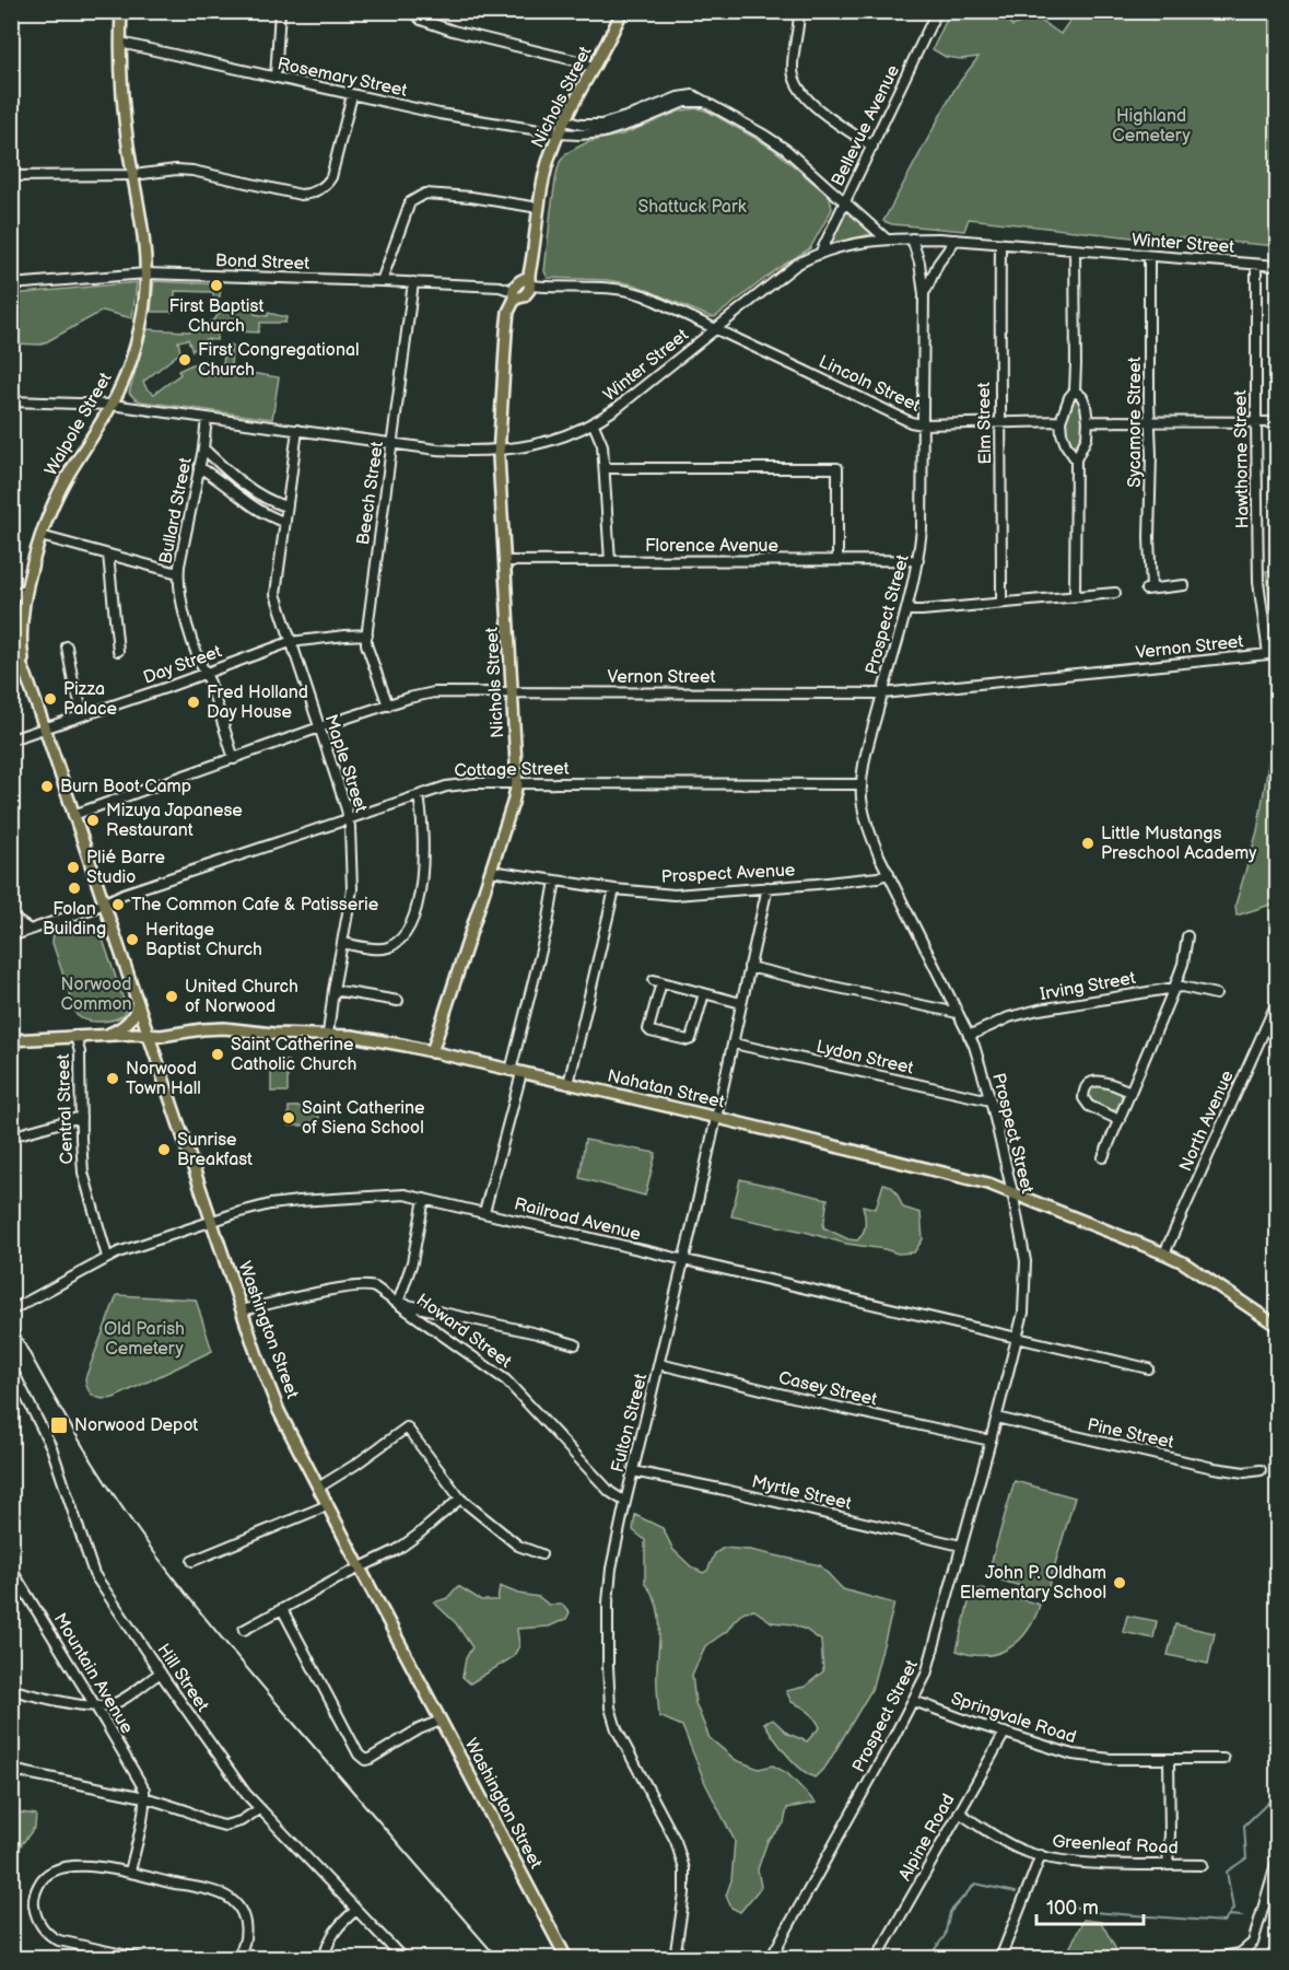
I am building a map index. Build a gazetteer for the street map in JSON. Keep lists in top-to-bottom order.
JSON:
{
  "streets": {
    "main road": [
      "Nichols Street",
      "Walpole Street",
      "Nahatan Street",
      "Washington Street"
    ],
    "street": [
      "Rosemary Street",
      "Bellevue Avenue",
      "Winter Street",
      "Bond Street",
      "Lincoln Street",
      "Sycamore Street",
      "Elm Street",
      "Hawthorne Street",
      "Beech Street",
      "Bullard Street",
      "Florence Avenue",
      "Prospect Street",
      "Vernon Street",
      "Day Street",
      "Maple Street",
      "Cottage Street",
      "Prospect Avenue",
      "Irving Street",
      "Lydon Street",
      "Central Street",
      "North Avenue",
      "Railroad Avenue",
      "Howard Street",
      "Casey Street",
      "Fulton Street",
      "Pine Street",
      "Myrtle Street",
      "Mountain Avenue",
      "Hill Street",
      "Springvale Road",
      "Alpine Road",
      "Greenleaf Road"
    ]
  },
  "crossings": [
    ["Rosemary Street", "Nichols Street"],
    ["Rosemary Street", "Walpole Street"],
    ["Nichols Street", "Winter Street"],
    ["Nichols Street", "Bond Street"],
    ["Nichols Street", "Florence Avenue"],
    ["Nichols Street", "Vernon Street"],
    ["Nichols Street", "Cottage Street"],
    ["Nichols Street", "Prospect Avenue"],
    ["Nichols Street", "Nahatan Street"],
    ["Bellevue Avenue", "Winter Street"],
    ["Winter Street", "Lincoln Street"],
    ["Winter Street", "Sycamore Street"],
    ["Winter Street", "Elm Street"],
    ["Winter Street", "Walpole Street"],
    ["Winter Street", "Hawthorne Street"],
    ["Winter Street", "Beech Street"],
    ["Winter Street", "Bullard Street"],
    ["Winter Street", "Prospect Street"],
    ["Winter Street", "Maple Street"],
    ["Bond Street", "Walpole Street"],
    ["Bond Street", "Beech Street"],
    ["Lincoln Street", "Elm Street"],
    ["Lincoln Street", "Prospect Street"],
    ["Walpole Street", "Washington Street"],
    ["Hawthorne Street", "Vernon Street"],
    ["Beech Street", "Vernon Street"],
    ["Beech Street", "Day Street"],
    ["Bullard Street", "Vernon Street"],
    ["Bullard Street", "Day Street"],
    ["Florence Avenue", "Prospect Street"],
    ["Prospect Street", "Vernon Street"],
    ["Prospect Street", "Cottage Street"],
    ["Prospect Street", "Prospect Avenue"],
    ["Prospect Street", "Irving Street"],
    ["Prospect Street", "Lydon Street"],
    ["Prospect Street", "Nahatan Street"],
    ["Prospect Street", "Railroad Avenue"],
    ["Prospect Street", "Casey Street"],
    ["Prospect Street", "Pine Street"],
    ["Prospect Street", "Myrtle Street"],
    ["Prospect Street", "Springvale Road"],
    ["Vernon Street", "Maple Street"],
    ["Vernon Street", "Washington Street"],
    ["Day Street", "Maple Street"],
    ["Day Street", "Washington Street"],
    ["Maple Street", "Cottage Street"],
    ["Maple Street", "Nahatan Street"],
    ["Cottage Street", "Washington Street"],
    ["Prospect Avenue", "Fulton Street"],
    ["Lydon Street", "Fulton Street"],
    ["Nahatan Street", "Central Street"],
    ["Nahatan Street", "North Avenue"],
    ["Nahatan Street", "Washington Street"],
    ["Nahatan Street", "Fulton Street"],
    ["Central Street", "Railroad Avenue"],
    ["Railroad Avenue", "Washington Street"],
    ["Railroad Avenue", "Fulton Street"],
    ["Washington Street", "Howard Street"],
    ["Howard Street", "Fulton Street"],
    ["Casey Street", "Fulton Street"],
    ["Fulton Street", "Myrtle Street"],
    ["Springvale Road", "Alpine Road"],
    ["Alpine Road", "Greenleaf Road"]
  ],
  "parks": [
    "Highland Cemetery",
    "Shattuck Park",
    "Norwood Common",
    "Old Parish Cemetery"
  ],
  "places": {
    "other": [
      "First Baptist Church",
      "First Congregational Church",
      "Pizza Palace",
      "Fred Holland Day House",
      "Burn Boot Camp",
      "Mizuya Japanese Restaurant",
      "Little Mustangs Preschool Academy",
      "Plié Barre Studio",
      "Folan Building",
      "The Common Cafe & Patisserie",
      "Heritage Baptist Church",
      "United Church of Norwood",
      "Saint Catherine Catholic Church",
      "Norwood Town Hall",
      "Saint Catherine of Siena School",
      "Sunrise Breakfast",
      "John P. Oldham Elementary School"
    ],
    "transit": ["Norwood Depot"]
  },
  "scale_bar": "100 m"
}
